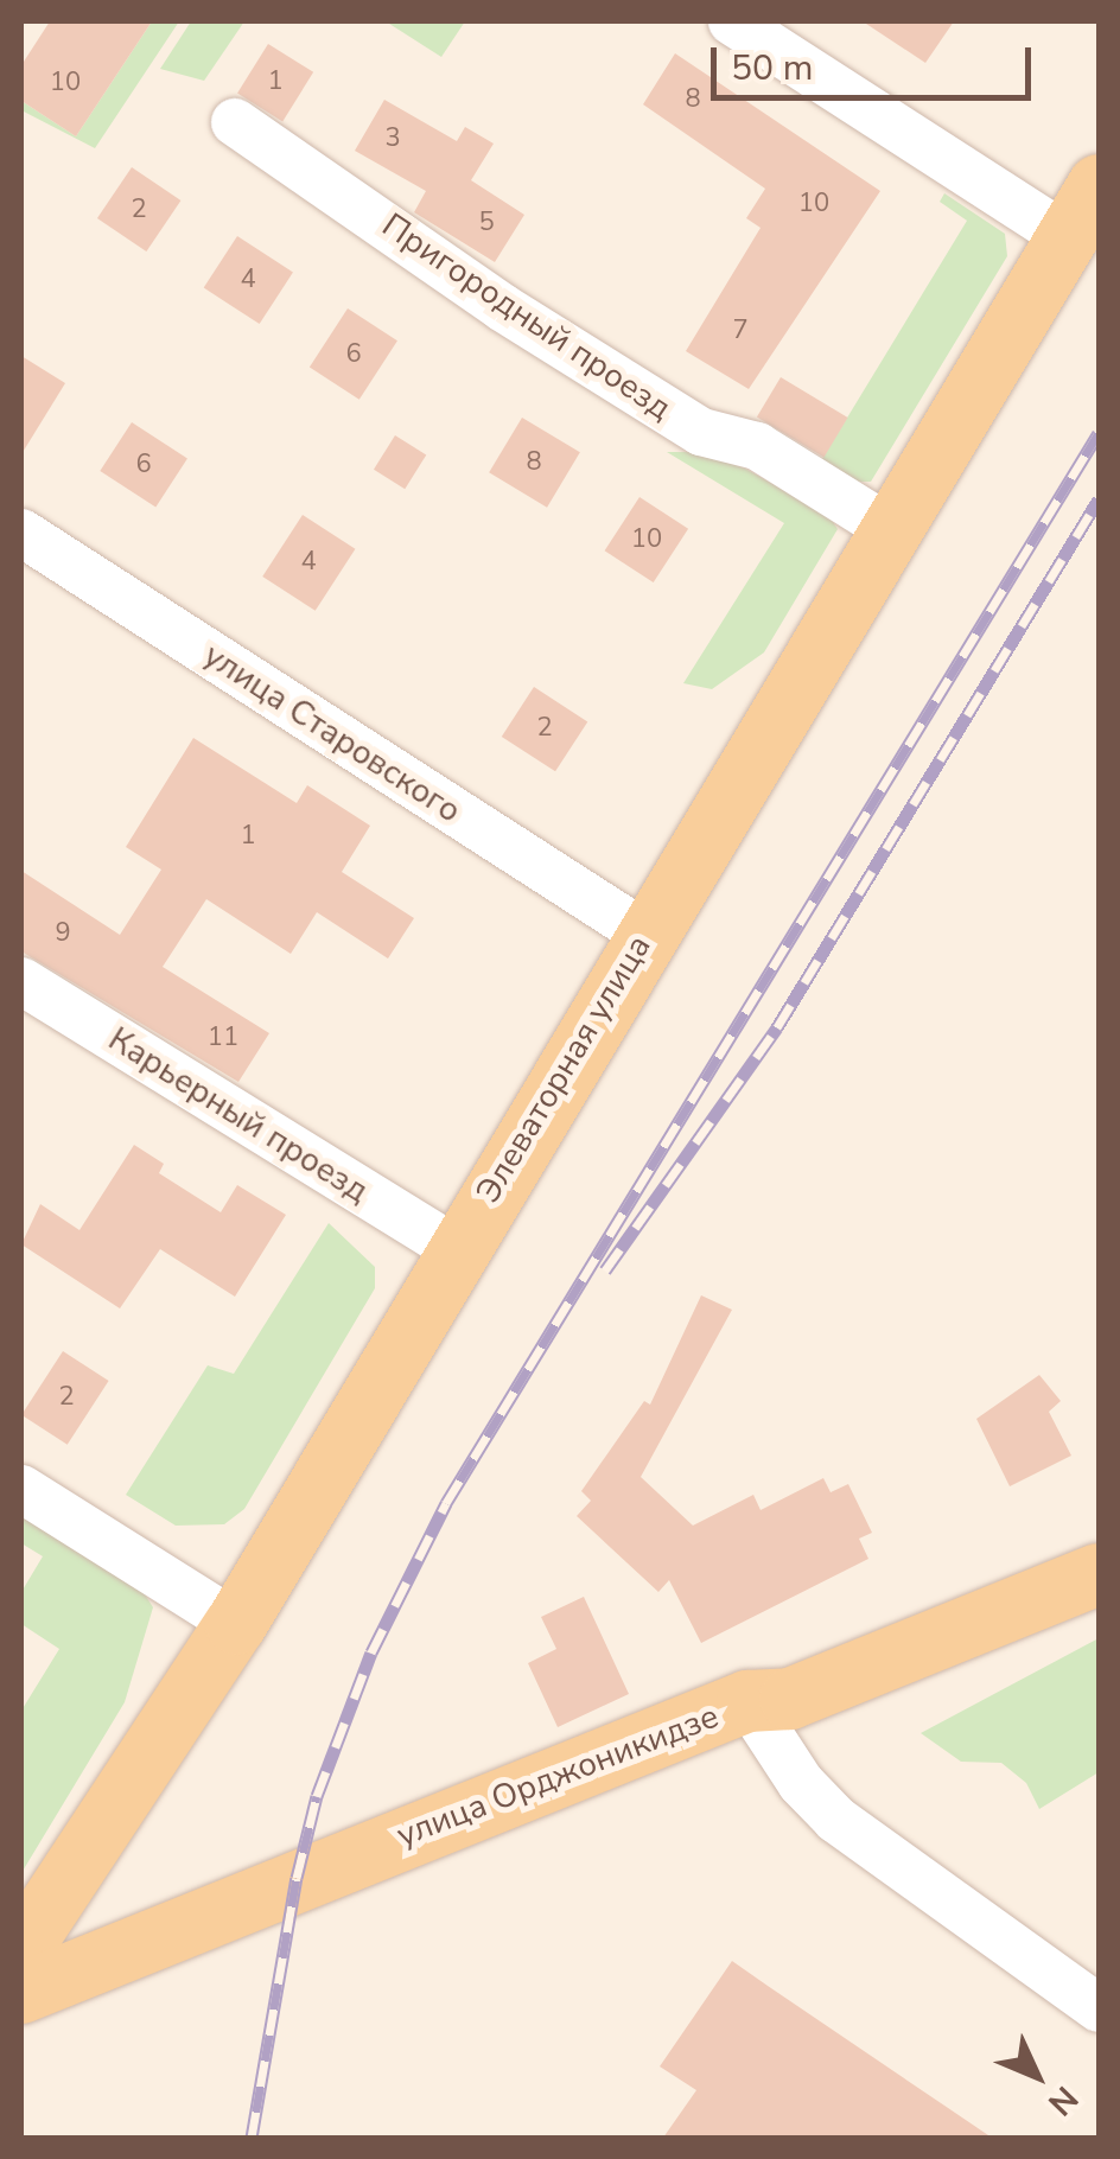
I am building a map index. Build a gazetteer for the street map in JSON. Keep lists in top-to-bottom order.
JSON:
{
  "streets": {
    "main road": ["Элеваторная улица", "улица Орджоникидзе"],
    "street": ["Пригородный проезд", "улица Старовского", "Карьерный проезд"]
  },
  "crossings": [
    ["Пригородный проезд", "Элеваторная улица"],
    ["улица Старовского", "Элеваторная улица"],
    ["Элеваторная улица", "Карьерный проезд"]
  ],
  "house_numbers": [
    "1",
    "10",
    "8",
    "3",
    "10",
    "2",
    "5",
    "4",
    "7",
    "6",
    "8",
    "6",
    "10",
    "4",
    "2",
    "1",
    "9",
    "11",
    "2"
  ],
  "scale_bar": "50 m",
  "north": "bottom right"
}
